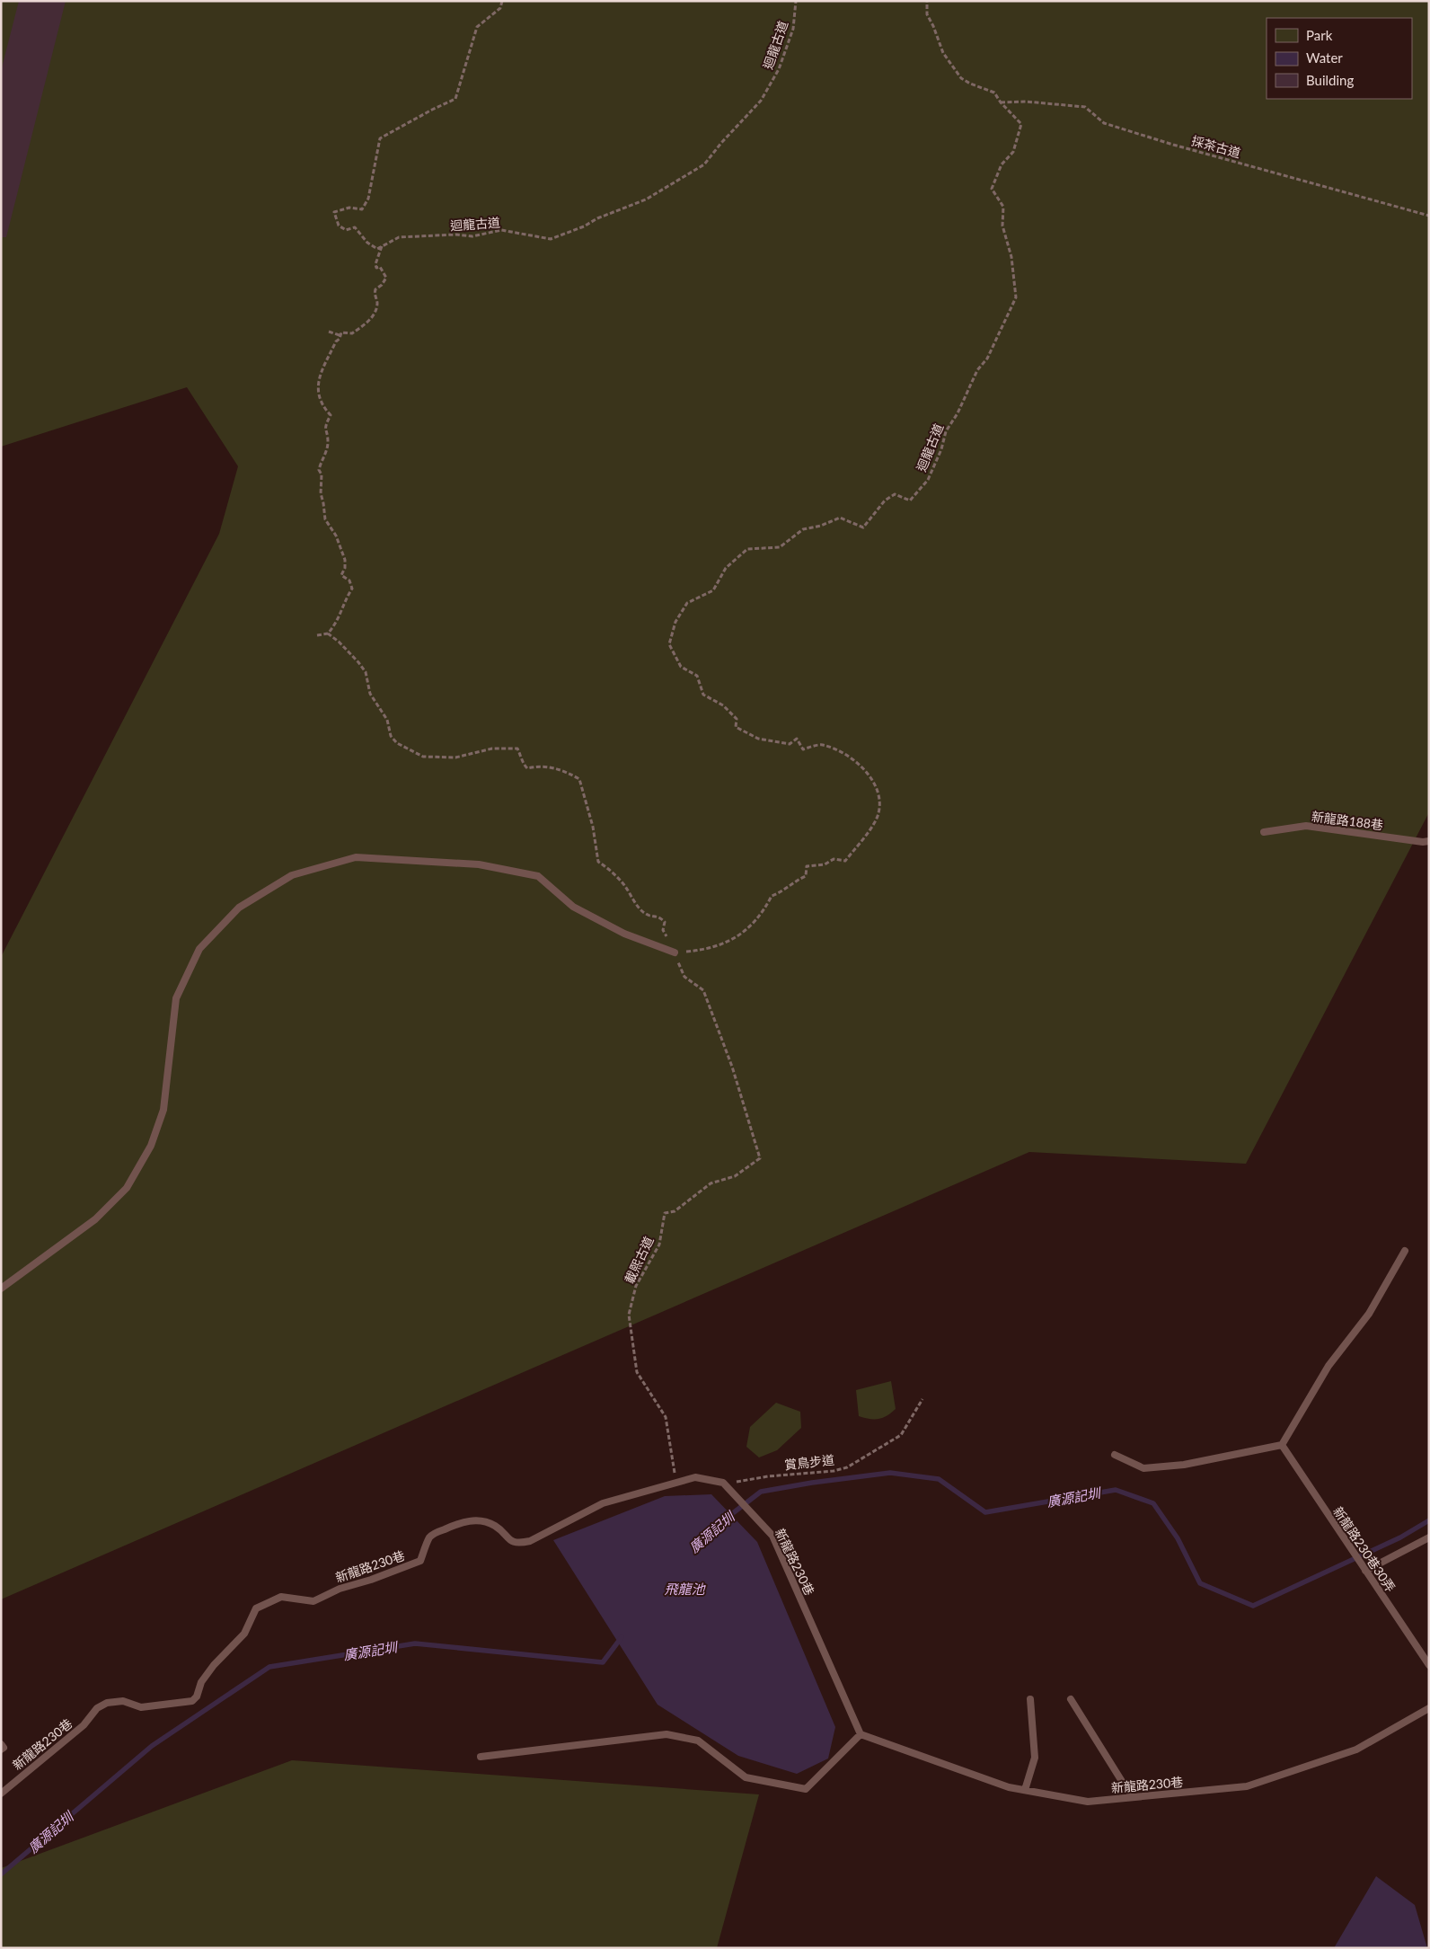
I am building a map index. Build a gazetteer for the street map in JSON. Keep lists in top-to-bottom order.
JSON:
{
  "streets": {
    "lane": ["新龍路188巷", "新龍路230巷30弄", "新龍路230巷"],
    "path": [
      "迴龍古道",
      "採茶古道",
      "載熙古道",
      "賞鳥步道"
    ]
  },
  "crossings": [
    ["迴龍古道", "採茶古道"],
    ["迴龍古道", "載熙古道"],
    ["載熙古道", "新龍路230巷"],
    ["賞鳥步道", "新龍路230巷"]
  ],
  "water": ["廣源記圳", "飛龍池"],
  "legend": ["Park", "Water", "Building"]
}
